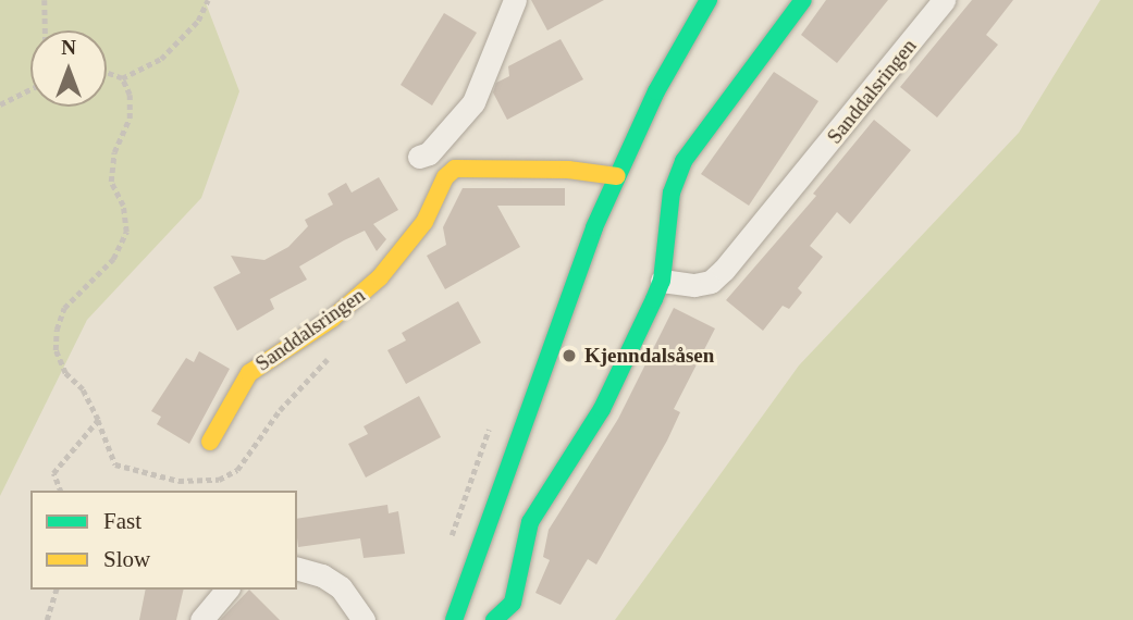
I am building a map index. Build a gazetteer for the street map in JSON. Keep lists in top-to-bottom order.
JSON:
{
  "streets": {
    "street": ["Sanddalsringen"]
  },
  "places": ["Kjenndalsåsen"],
  "legend": ["Fast", "Slow"],
  "north": "top"
}
